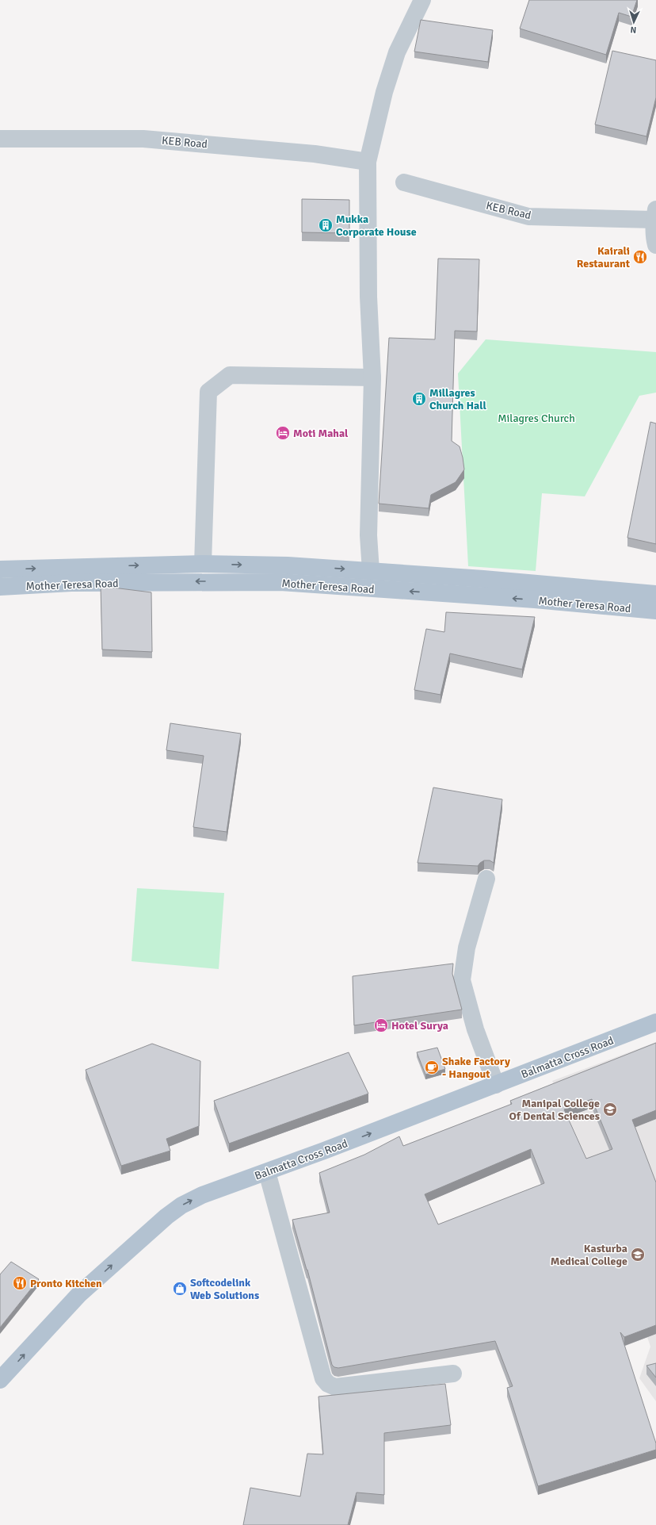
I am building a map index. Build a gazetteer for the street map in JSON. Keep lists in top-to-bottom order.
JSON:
{
  "streets": {
    "main road": ["Mother Teresa Road", "Balmatta Cross Road"],
    "street": ["KEB Road"]
  },
  "one_way": ["Balmatta Cross Road"],
  "parks": ["Milagres Church"],
  "places": {
    "building": ["Mukka Corporate House", "Millagres Church Hall"],
    "restaurant": ["Kairali Restaurant", "Pronto Kitchen"],
    "hotel": ["Moti Mahal", "Hotel Surya"],
    "cafe": ["Shake Factory - Hangout"],
    "school or university": ["Manipal College Of Dental Sciences", "Kasturba Medical College"],
    "shop": ["Softcodelink Web Solutions"]
  },
  "north": "bottom"
}
